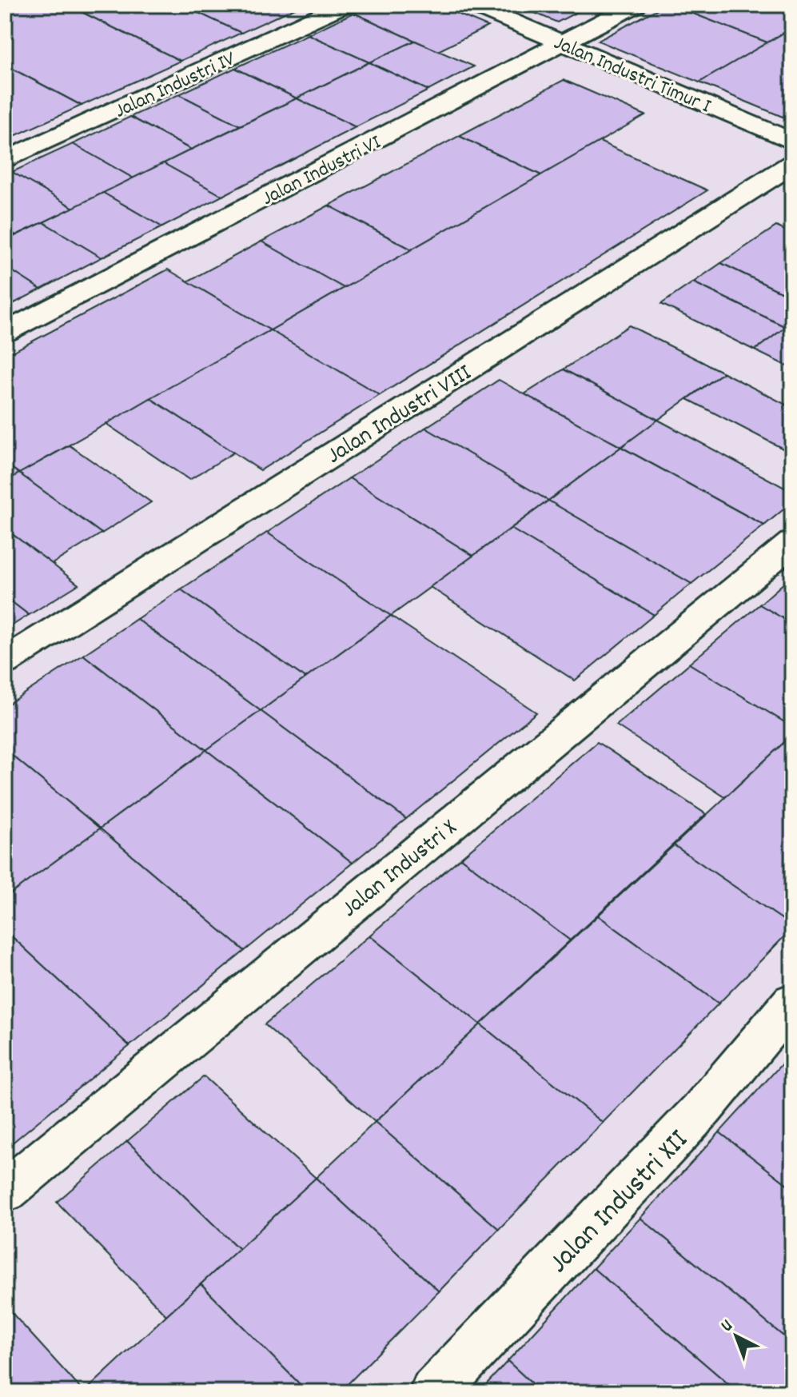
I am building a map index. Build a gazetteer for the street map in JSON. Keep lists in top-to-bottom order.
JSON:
{
  "streets": {
    "lane": [
      "Jalan Industri Timur I",
      "Jalan Industri IV",
      "Jalan Industri VI",
      "Jalan Industri VIII",
      "Jalan Industri X",
      "Jalan Industri XII"
    ]
  },
  "crossings": [
    ["Jalan Industri Timur I", "Jalan Industri VI"]
  ],
  "north": "top left"
}
